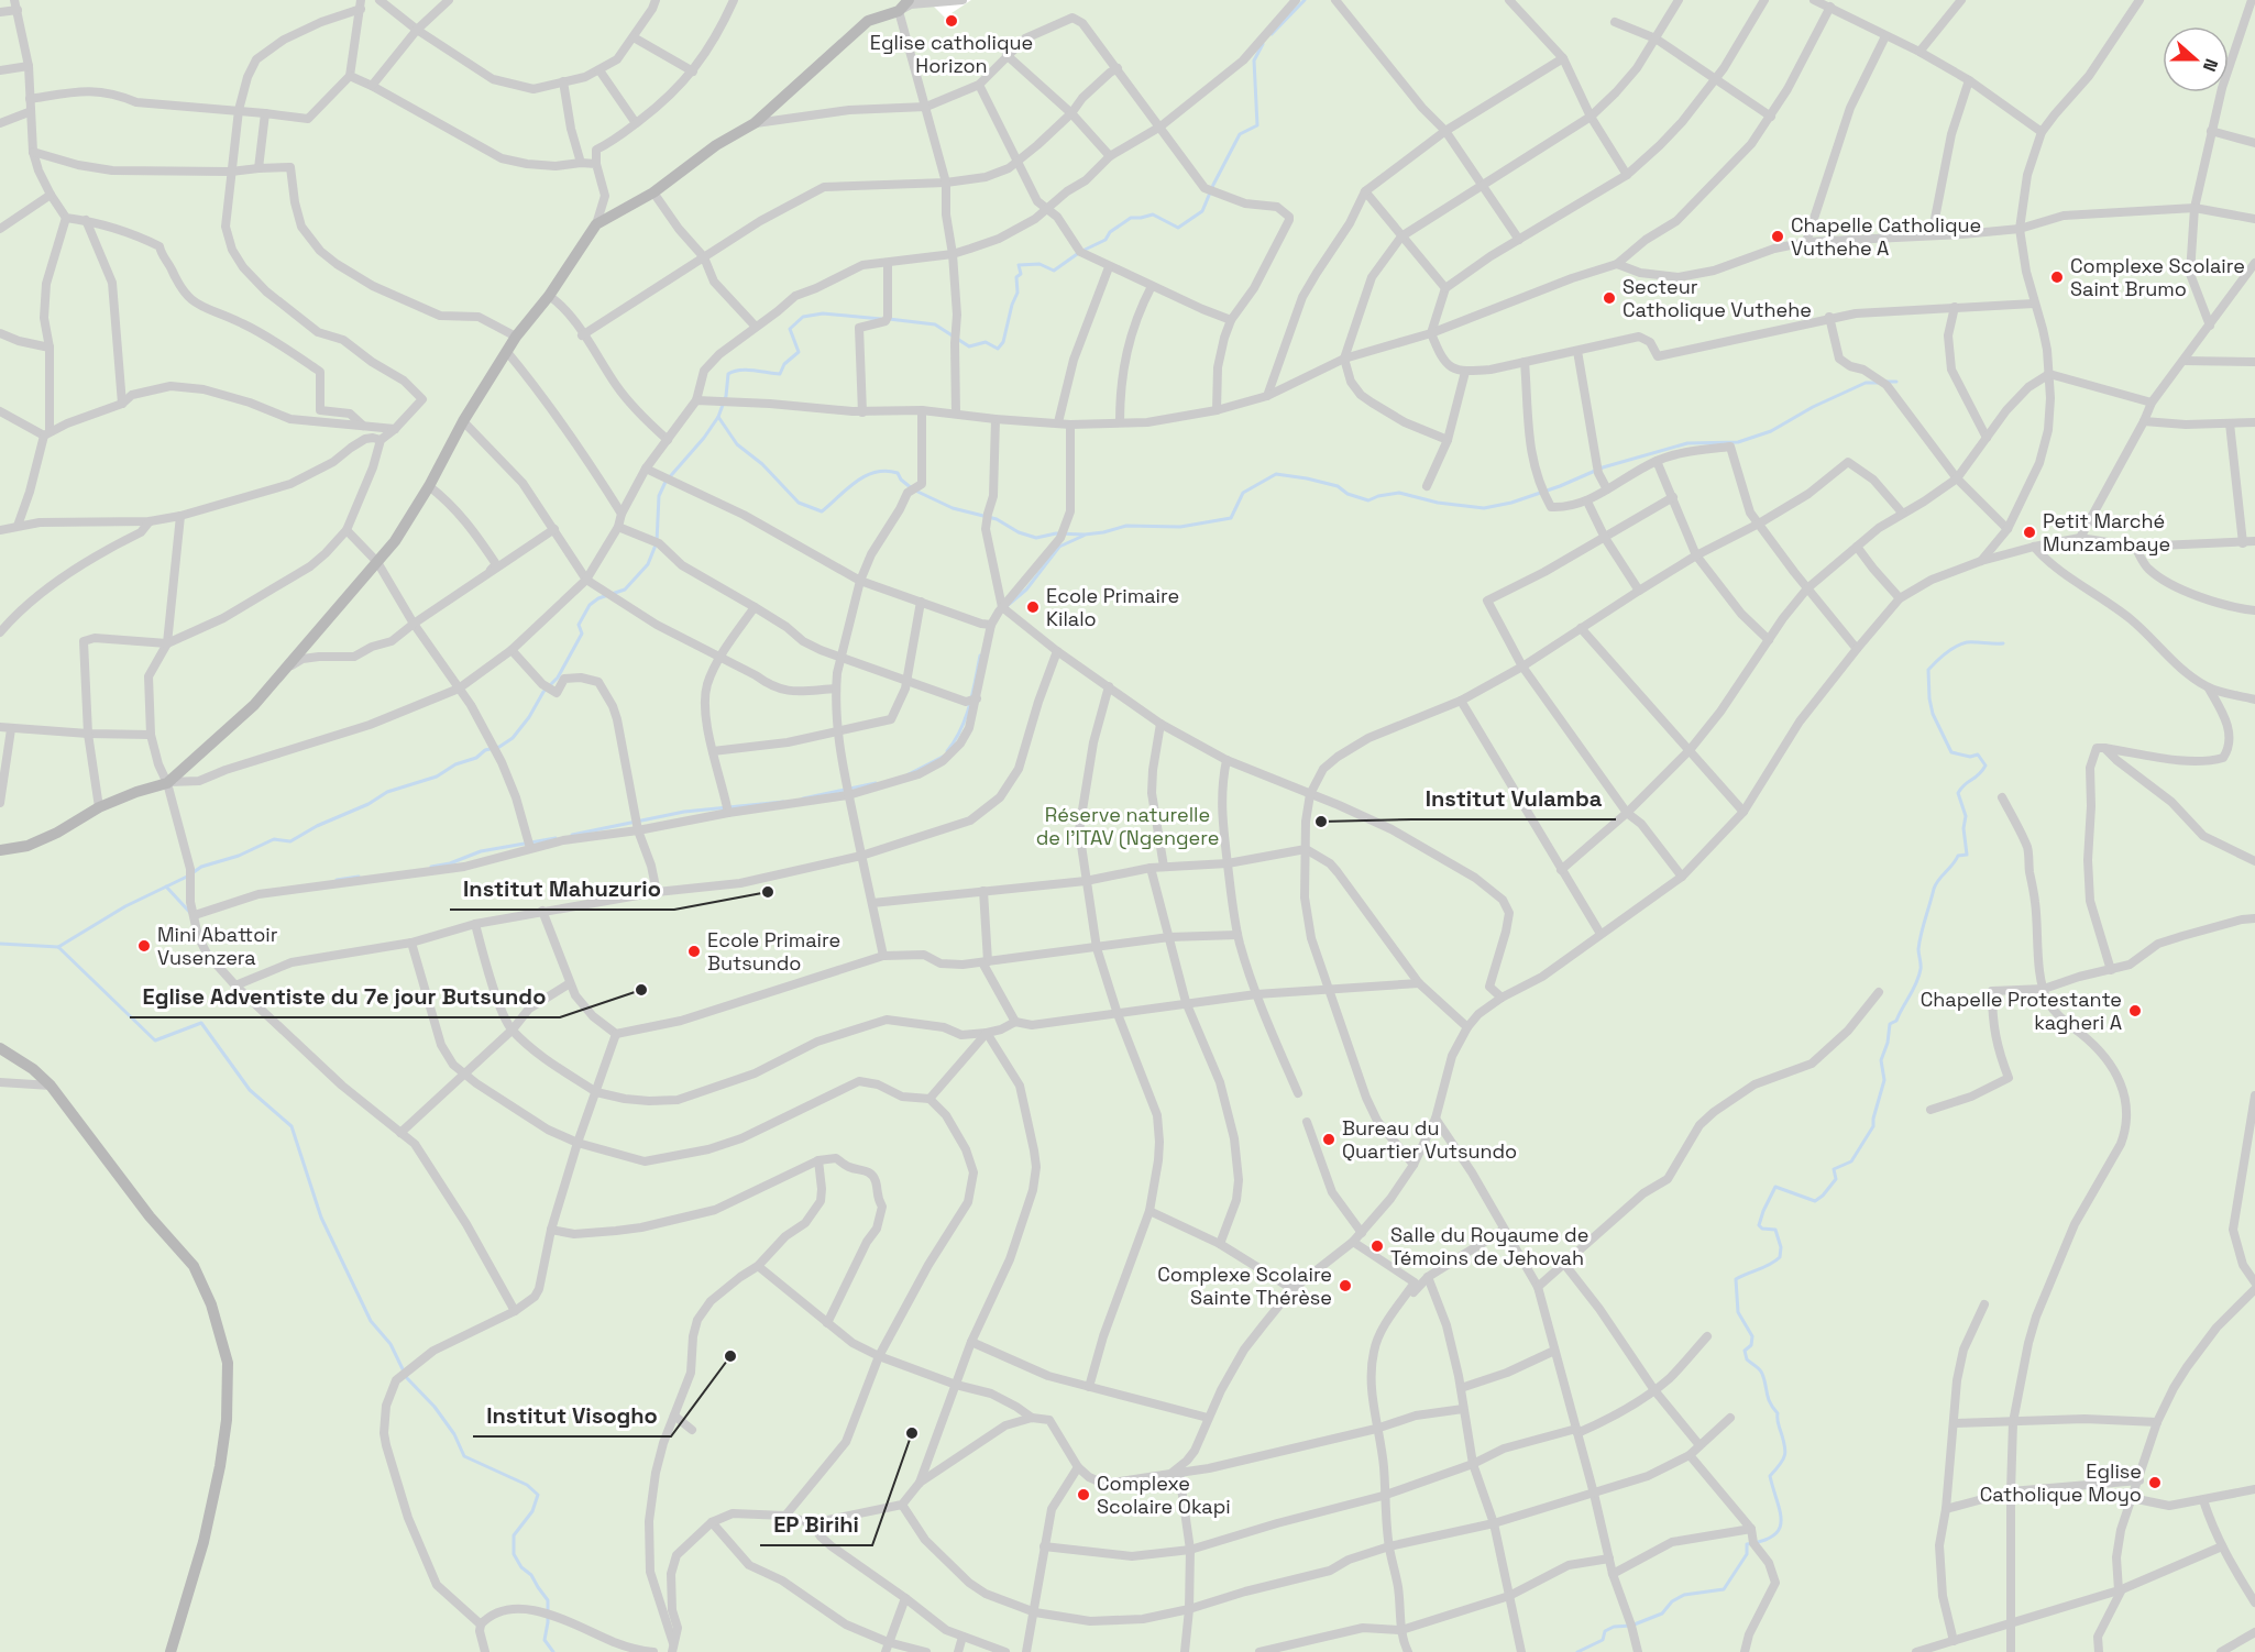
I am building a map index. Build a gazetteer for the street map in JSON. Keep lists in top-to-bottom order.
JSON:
{
  "parks": ["Réserve naturelle de l'ITAV (Ngengere"],
  "places": [
    "Eglise catholique Horizon",
    "Chapelle Catholique Vuthehe A",
    "Complexe Scolaire Saint Brumo",
    "Secteur Catholique Vuthehe",
    "Petit Marché Munzambaye",
    "Ecole Primaire Kilalo",
    "Institut Vulamba",
    "Institut Mahuzurio",
    "Mini Abattoir Vusenzera",
    "Ecole Primaire Butsundo",
    "Eglise Adventiste du 7e jour Butsundo",
    "Chapelle Protestante kagheri A",
    "Bureau du Quartier Vutsundo",
    "Salle du Royaume de Témoins de Jehovah",
    "Complexe Scolaire Sainte Thérèse",
    "Institut Visogho",
    "EP Birihi",
    "Eglise Catholique Moyo",
    "Complexe Scolaire Okapi"
  ],
  "north": "right"
}
